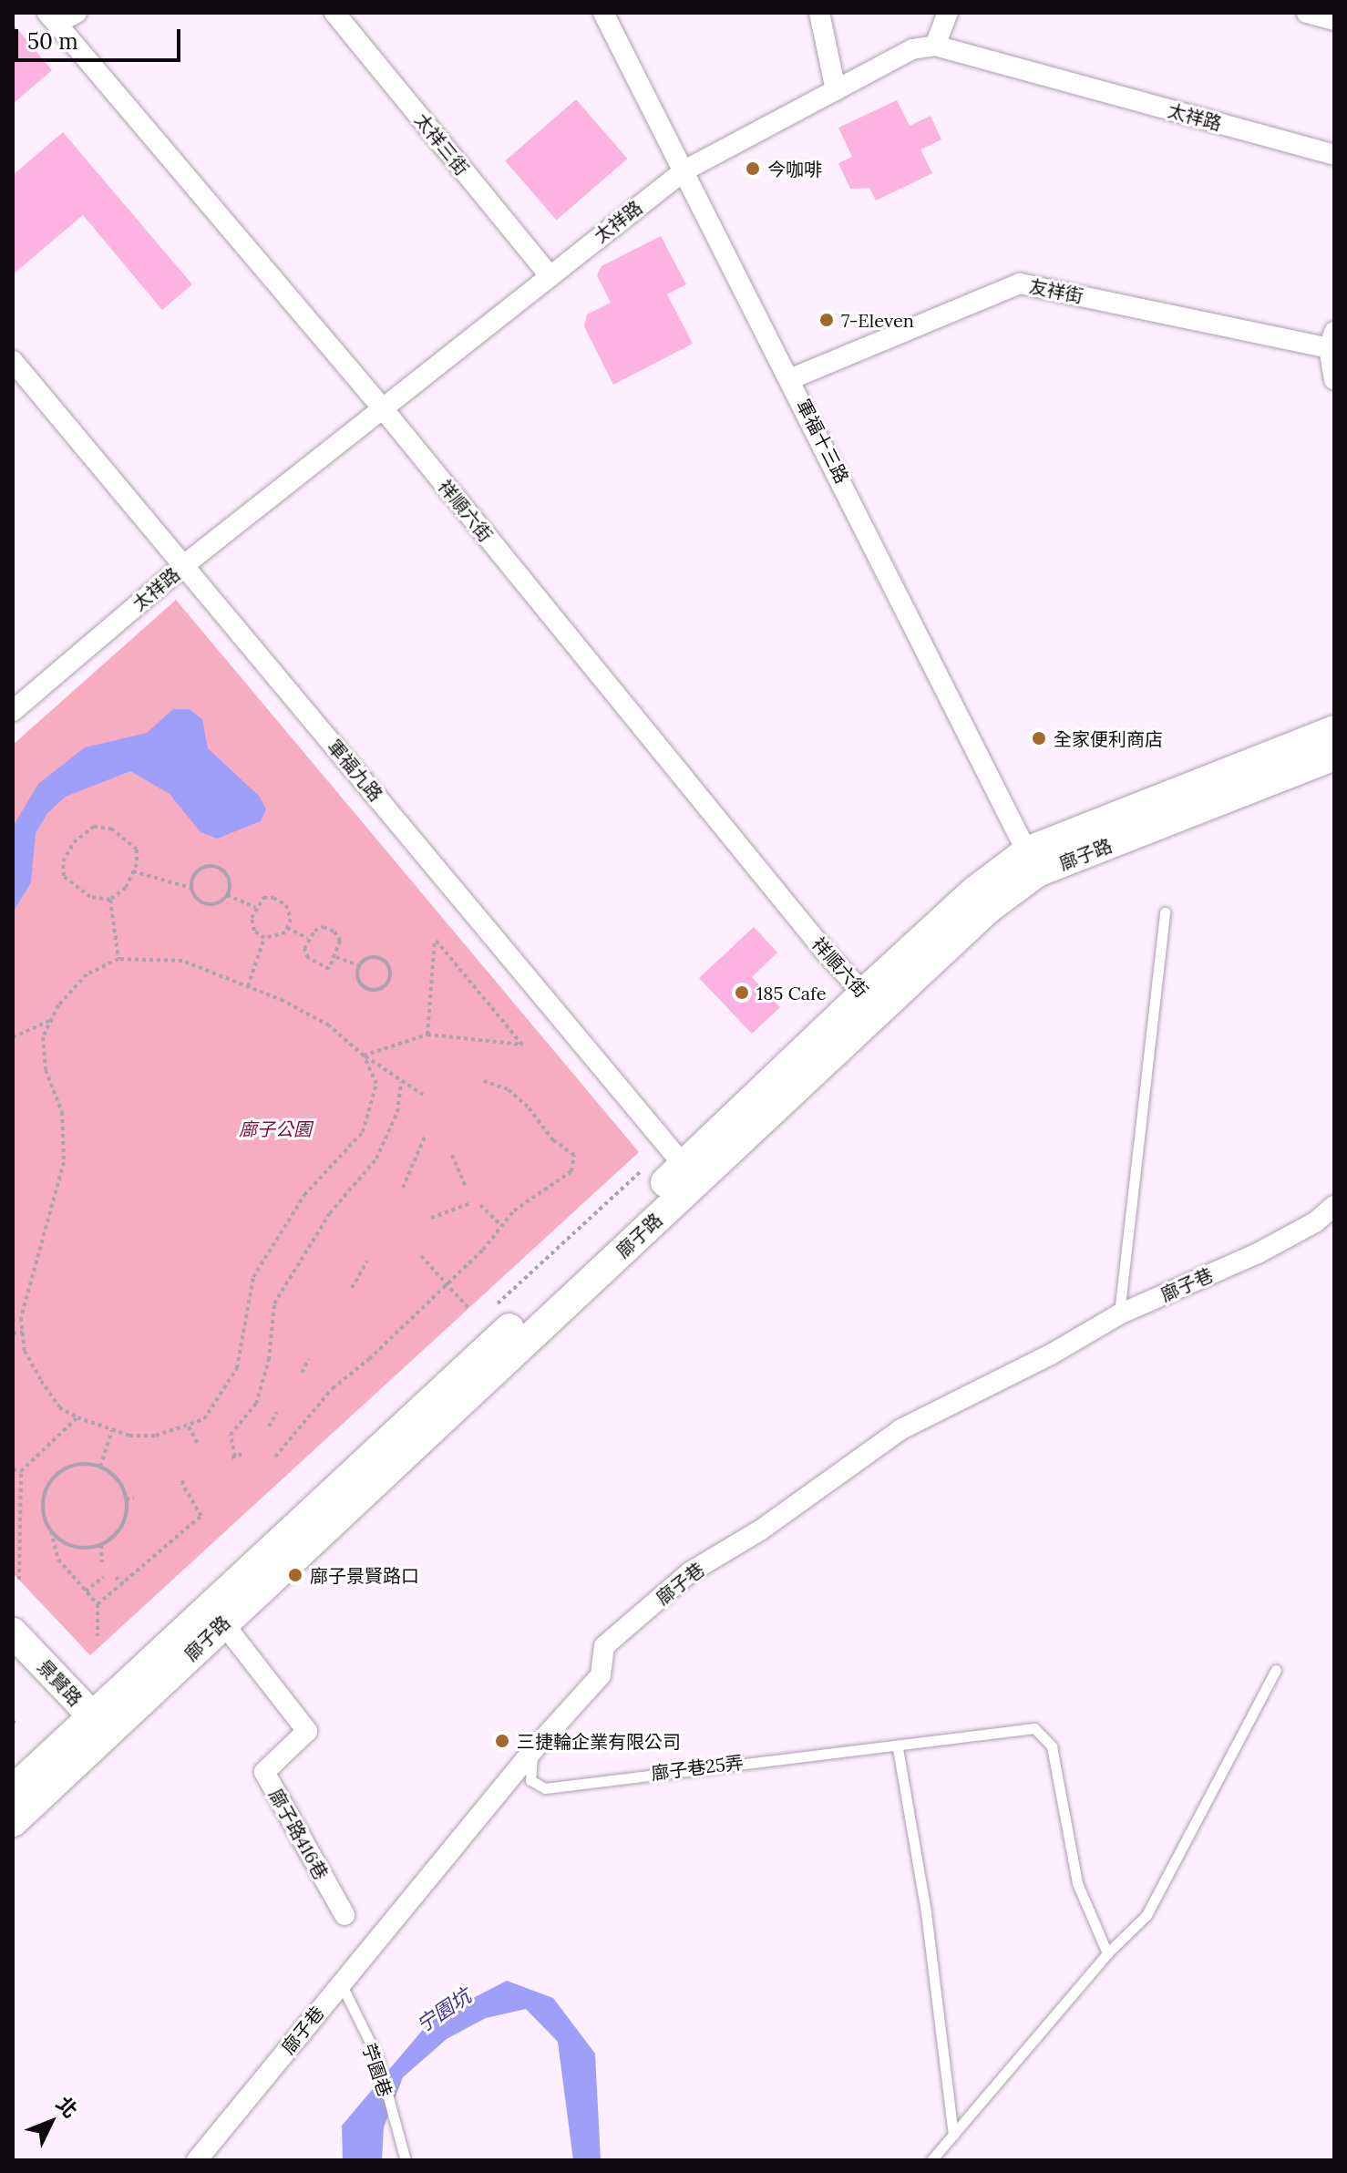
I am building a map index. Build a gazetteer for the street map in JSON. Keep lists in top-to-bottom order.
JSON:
{
  "streets": {
    "main road": ["廍子路", "景賢路"],
    "street": [
      "太祥路",
      "太祥三街",
      "友祥街",
      "軍福十三路",
      "祥順六街",
      "軍福九路",
      "廍子巷",
      "廍子路416巷"
    ],
    "lane": ["廍子巷25弄", "苧園巷"]
  },
  "crossings": [
    ["太祥路", "太祥三街"],
    ["太祥路", "軍福十三路"],
    ["太祥路", "祥順六街"],
    ["太祥路", "軍福九路"],
    ["友祥街", "軍福十三路"],
    ["軍福十三路", "廍子路"],
    ["祥順六街", "廍子路"],
    ["軍福九路", "廍子路"],
    ["廍子路", "景賢路"],
    ["廍子路", "廍子路416巷"],
    ["廍子巷", "廍子巷25弄"],
    ["廍子巷", "苧園巷"]
  ],
  "water": ["宁園坑"],
  "parks": ["廍子公園"],
  "places": [
    "今咖啡",
    "7-Eleven",
    "全家便利商店",
    "185 Cafe",
    "廍子景賢路口",
    "三捷輪企業有限公司"
  ],
  "scale_bar": "50 m",
  "north": "top right"
}
